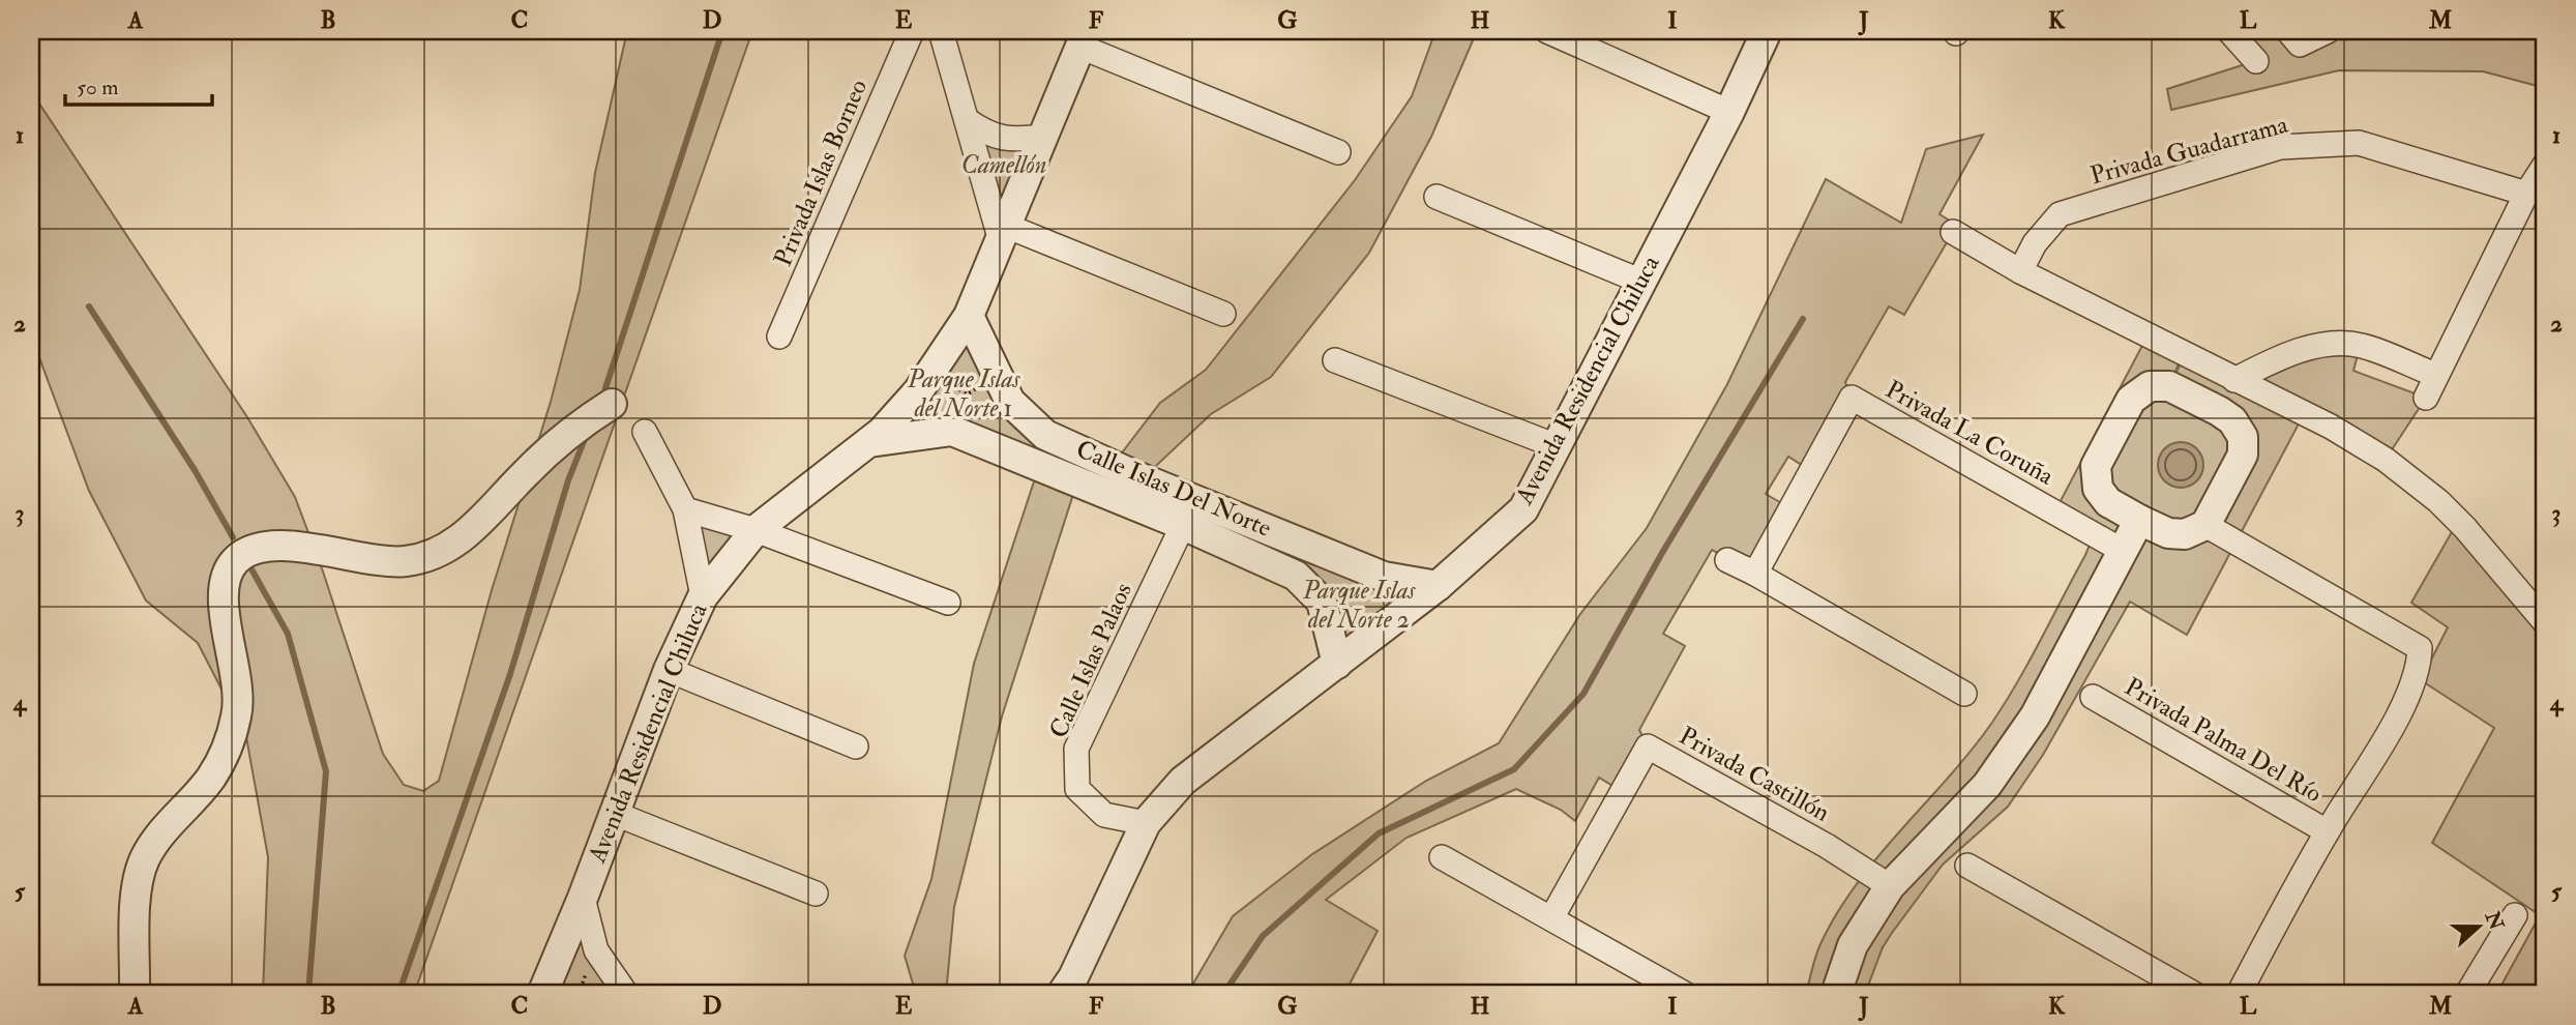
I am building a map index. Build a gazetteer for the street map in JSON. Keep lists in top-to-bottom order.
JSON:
{
  "streets": {
    "street": [
      "Privada Guadarrama",
      "Privada Islas Borneo",
      "Avenida Residencial Chiluca",
      "Privada La Coruña",
      "Calle Islas Del Norte",
      "Calle Islas Palaos",
      "Privada Palma Del Río",
      "Privada Castillón"
    ]
  },
  "crossings": [
    ["Avenida Residencial Chiluca", "Calle Islas Del Norte"],
    ["Avenida Residencial Chiluca", "Calle Islas Palaos"],
    ["Calle Islas Del Norte", "Calle Islas Palaos"]
  ],
  "parks": ["Camellón", "Parque Islas del Norte 1", "Parque Islas del Norte 2"],
  "scale_bar": "50 m",
  "north": "right",
  "grid": {
    "columns": [
      "A",
      "B",
      "C",
      "D",
      "E",
      "F",
      "G",
      "H",
      "I",
      "J",
      "K",
      "L",
      "M"
    ],
    "rows": [
      "1",
      "2",
      "3",
      "4",
      "5"
    ]
  }
}
